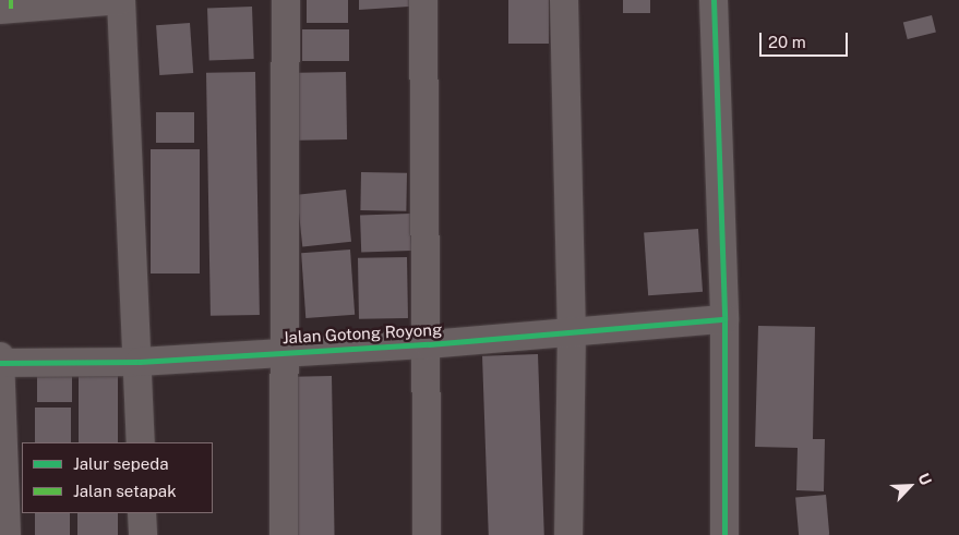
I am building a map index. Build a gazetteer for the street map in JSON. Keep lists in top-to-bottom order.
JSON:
{
  "streets": {
    "street": ["Jalan Gotong Royong"]
  },
  "legend": ["Jalur sepeda", "Jalan setapak"],
  "scale_bar": "20 m",
  "north": "top right"
}
